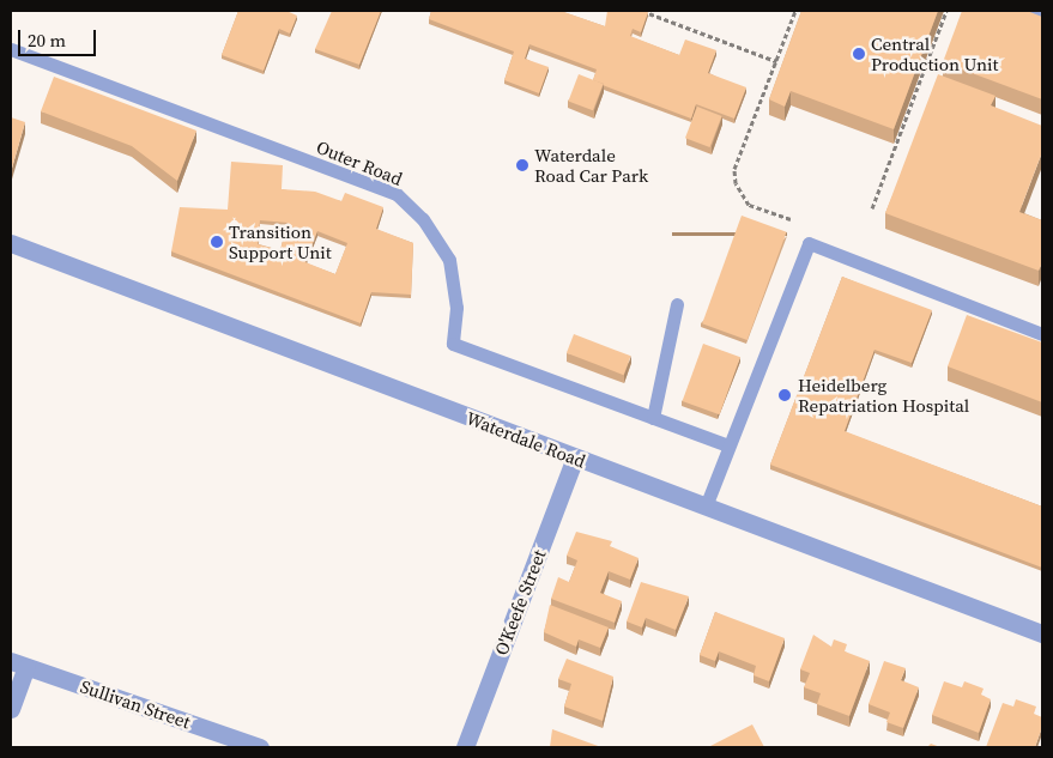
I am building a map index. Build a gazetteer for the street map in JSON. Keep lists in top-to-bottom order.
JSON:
{
  "streets": {
    "street": ["Waterdale Road", "O'Keefe Street", "Sullivan Street"],
    "lane": ["Outer Road"]
  },
  "crossings": [
    ["Waterdale Road", "O'Keefe Street"]
  ],
  "places": [
    "Central Production Unit",
    "Waterdale Road Car Park",
    "Transition Support Unit",
    "Heidelberg Repatriation Hospital"
  ],
  "scale_bar": "20 m"
}
